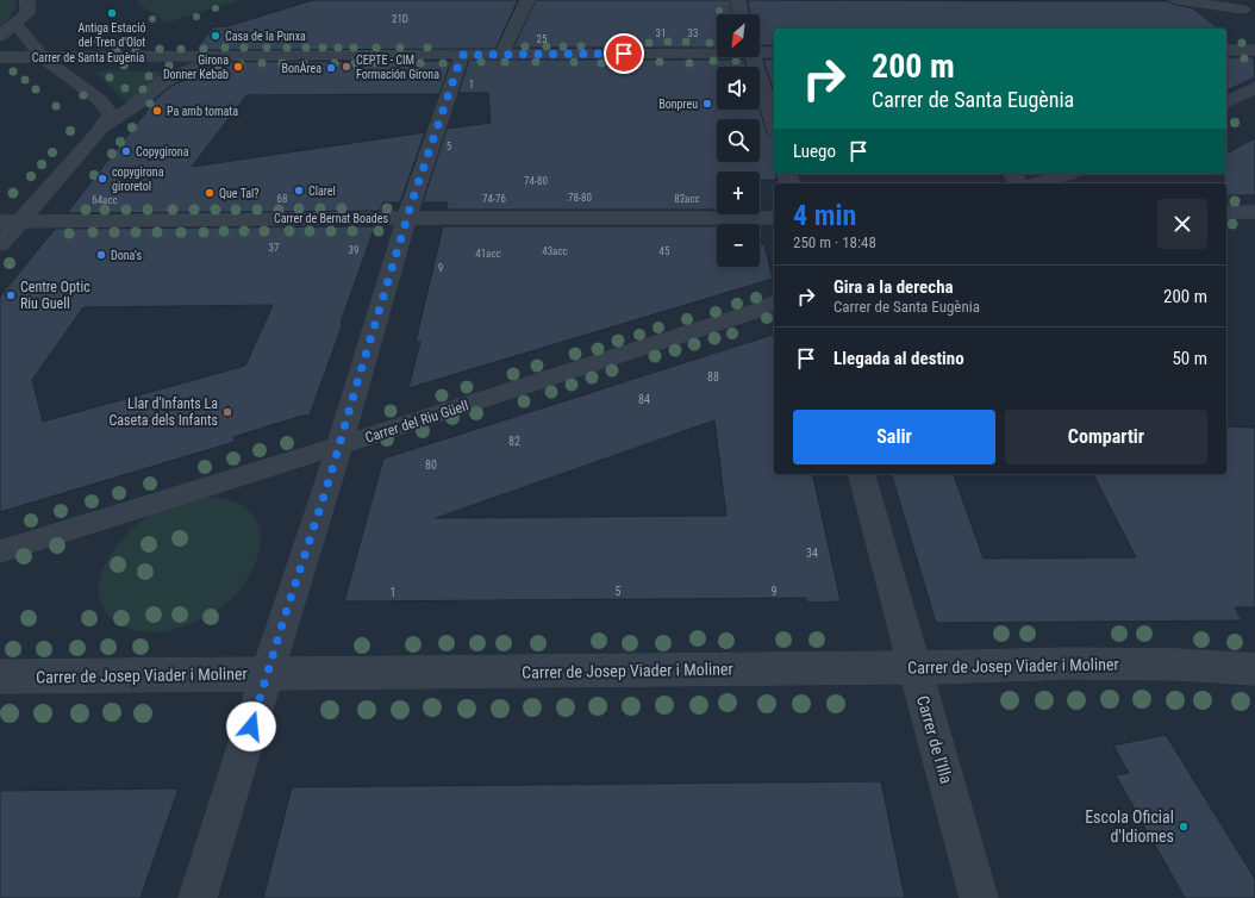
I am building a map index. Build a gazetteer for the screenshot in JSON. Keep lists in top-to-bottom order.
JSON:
{
  "streets": {
    "street": [
      "Carrer de Santa Eugènia",
      "Carrer de Bernat Boades",
      "Carrer del Riu Güell",
      "Carrer de Josep Viader i Moliner",
      "Carrer de l'Illa"
    ]
  },
  "crossings": [
    ["Carrer de Josep Viader i Moliner", "Carrer de l'Illa"]
  ],
  "places": [
    "Antiga Estació del Tren d'Olot",
    "Casa de la Punxa",
    "Girona Donner Kebab",
    "CEPTE - CIM Formación Girona",
    "BonÀrea",
    "Bonpreu",
    "Pa amb tomata",
    "Copygirona",
    "copygirona giroretol",
    "Clarel",
    "Que Tal?",
    "Dona's",
    "Centre Optic Riu Guell",
    "Llar d'Infants La Caseta dels Infants",
    "Escola Oficial d'Idiomes"
  ],
  "house_numbers": [
    "21D",
    "31",
    "33",
    "25",
    "1",
    "5",
    "74-80",
    "78-80",
    "68",
    "74-76",
    "82acc",
    "64acc",
    "37",
    "39",
    "43acc",
    "45",
    "41acc",
    "9",
    "88",
    "84",
    "82",
    "80",
    "34",
    "5",
    "9",
    "1"
  ],
  "north": "bottom left",
  "page": {
    "map_buttons": ["+", "−"],
    "turn": ["200 m", "Carrer de Santa Eugènia"],
    "then": "Luego",
    "heading": ["4 min", "250 m · 18:48"],
    "list": [
      {
        "name": "Gira a la derecha",
        "note": "Carrer de Santa Eugènia",
        "value": "200 m"
      },
      {
        "name": "Llegada al destino",
        "value": "50 m"
      }
    ],
    "buttons": ["Salir", "Compartir"]
  }
}
